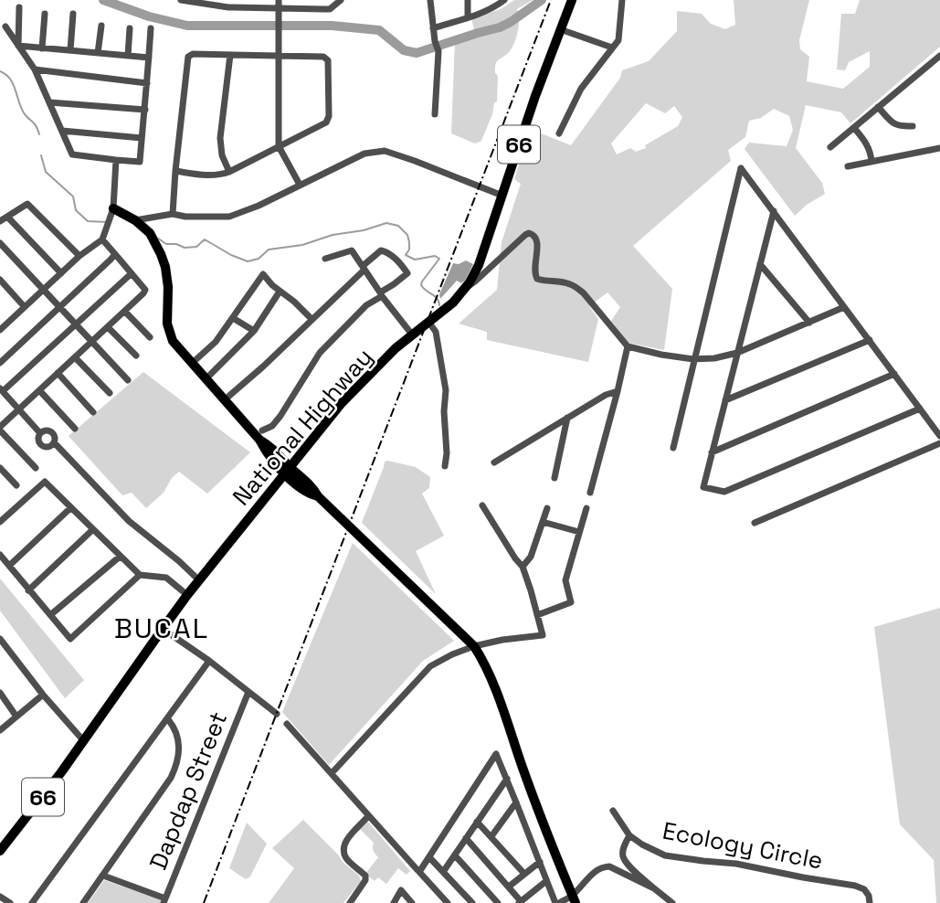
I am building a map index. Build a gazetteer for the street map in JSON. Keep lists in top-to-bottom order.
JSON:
{
  "streets": {
    "main road": ["66", "National Highway"],
    "street": ["Dapdap Street", "Ecology Circle"]
  },
  "districts": ["BUCAL"]
}
